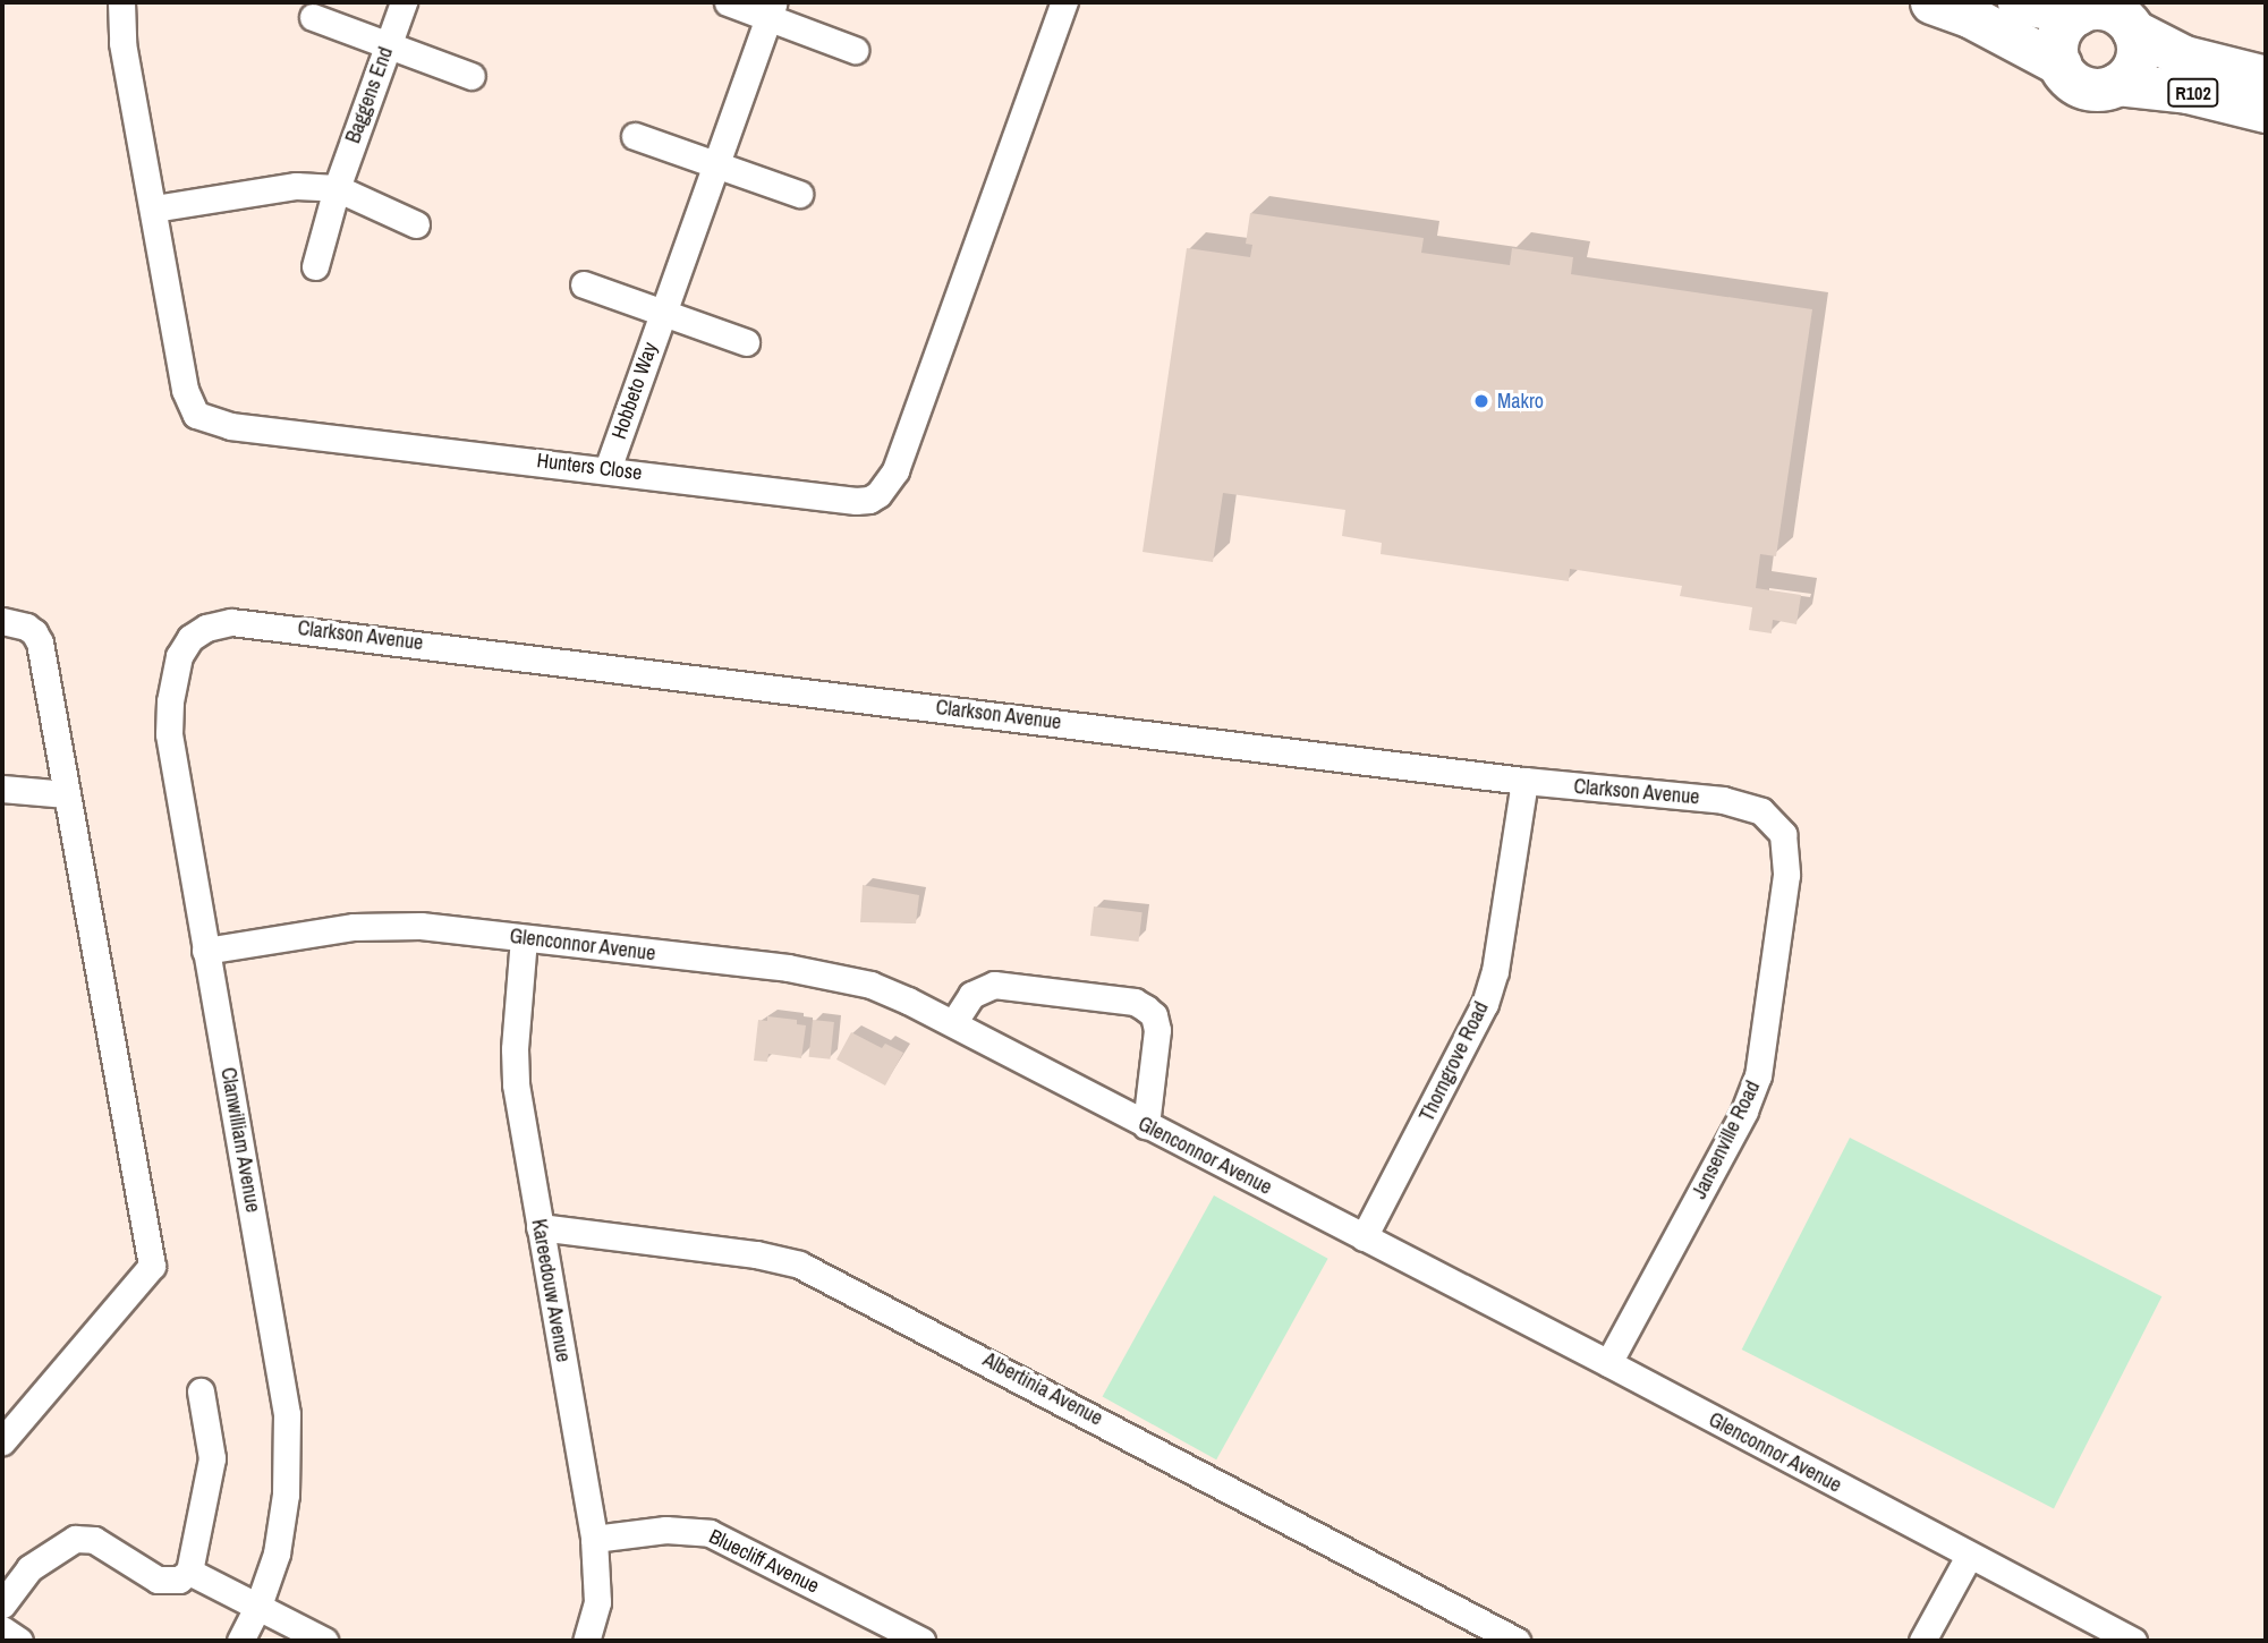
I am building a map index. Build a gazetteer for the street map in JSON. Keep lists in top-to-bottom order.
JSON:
{
  "streets": {
    "main road": ["R102"],
    "street": [
      "Baggens End",
      "Hobbeto Way",
      "Hunters Close",
      "Clarkson Avenue",
      "Glenconnor Avenue",
      "Thorngrove Road",
      "Clanwilliam Avenue",
      "Jansenville Road",
      "Kareedouw Avenue",
      "Albertinia Avenue",
      "Bluecliff Avenue"
    ]
  },
  "crossings": [
    ["Hobbeto Way", "Hunters Close"],
    ["Clarkson Avenue", "Thorngrove Road"],
    ["Clarkson Avenue", "Clanwilliam Avenue"],
    ["Clarkson Avenue", "Jansenville Road"],
    ["Glenconnor Avenue", "Thorngrove Road"],
    ["Glenconnor Avenue", "Clanwilliam Avenue"],
    ["Glenconnor Avenue", "Jansenville Road"],
    ["Glenconnor Avenue", "Kareedouw Avenue"],
    ["Kareedouw Avenue", "Albertinia Avenue"],
    ["Kareedouw Avenue", "Bluecliff Avenue"]
  ],
  "places": ["Makro"]
}
